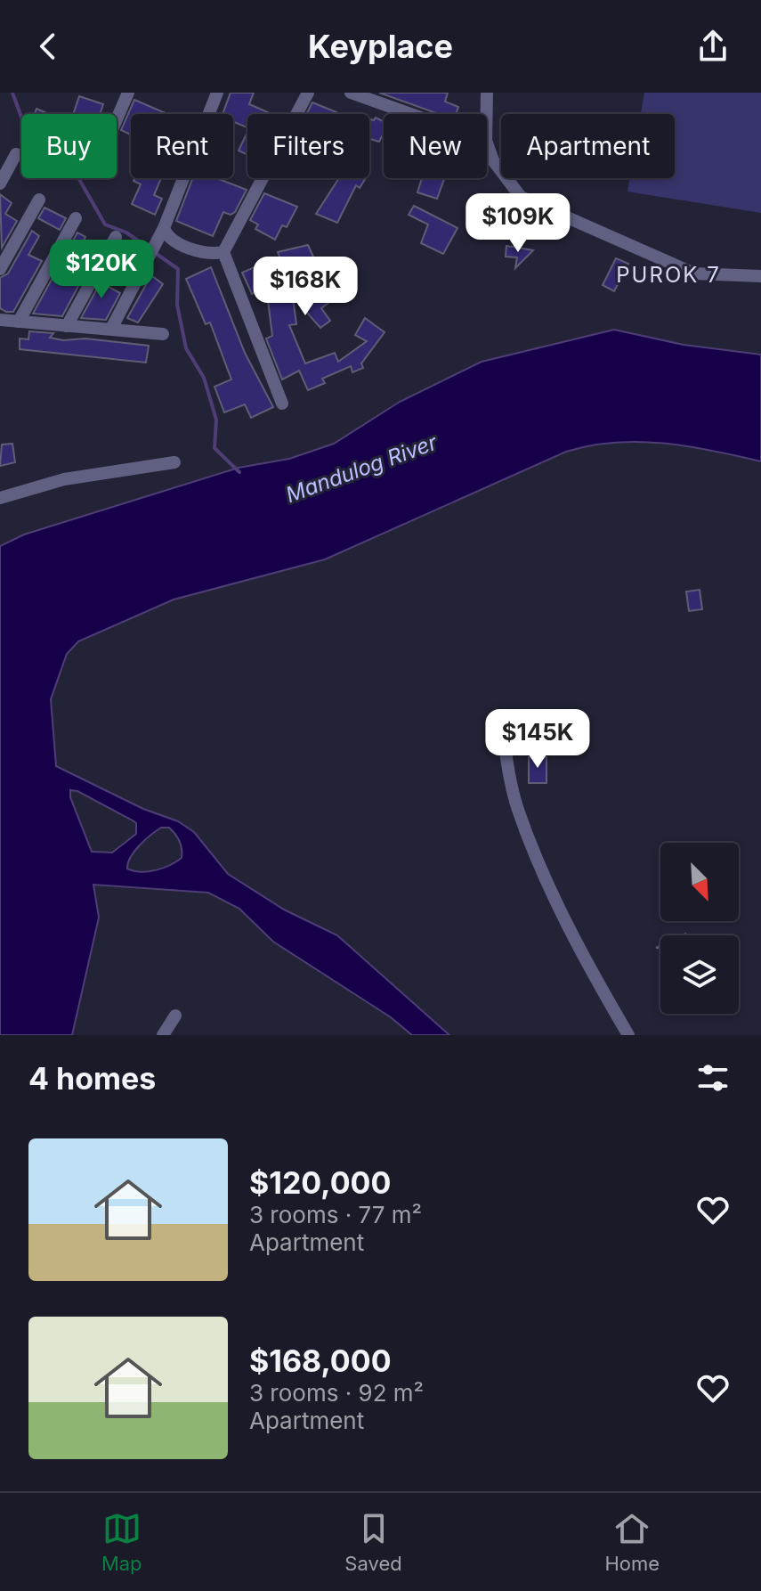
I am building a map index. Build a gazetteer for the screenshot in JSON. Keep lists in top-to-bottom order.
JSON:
{
  "districts": ["PUROK 7"],
  "water": ["Mandulog River"],
  "north": "bottom right",
  "page": {
    "header": "Keyplace",
    "chip": [
      "Buy",
      "Rent",
      "Filters",
      "New",
      "Apartment"
    ],
    "price": [
      "$109K",
      "$120K",
      "$168K",
      "$145K"
    ],
    "heading": "4 homes",
    "list": [
      {
        "name": "$120,000",
        "note": "3 rooms · 77 m² · Apartment"
      },
      {
        "name": "$168,000",
        "note": "3 rooms · 92 m² · Apartment"
      }
    ],
    "tabs": ["Map", "Saved", "Home"]
  }
}
